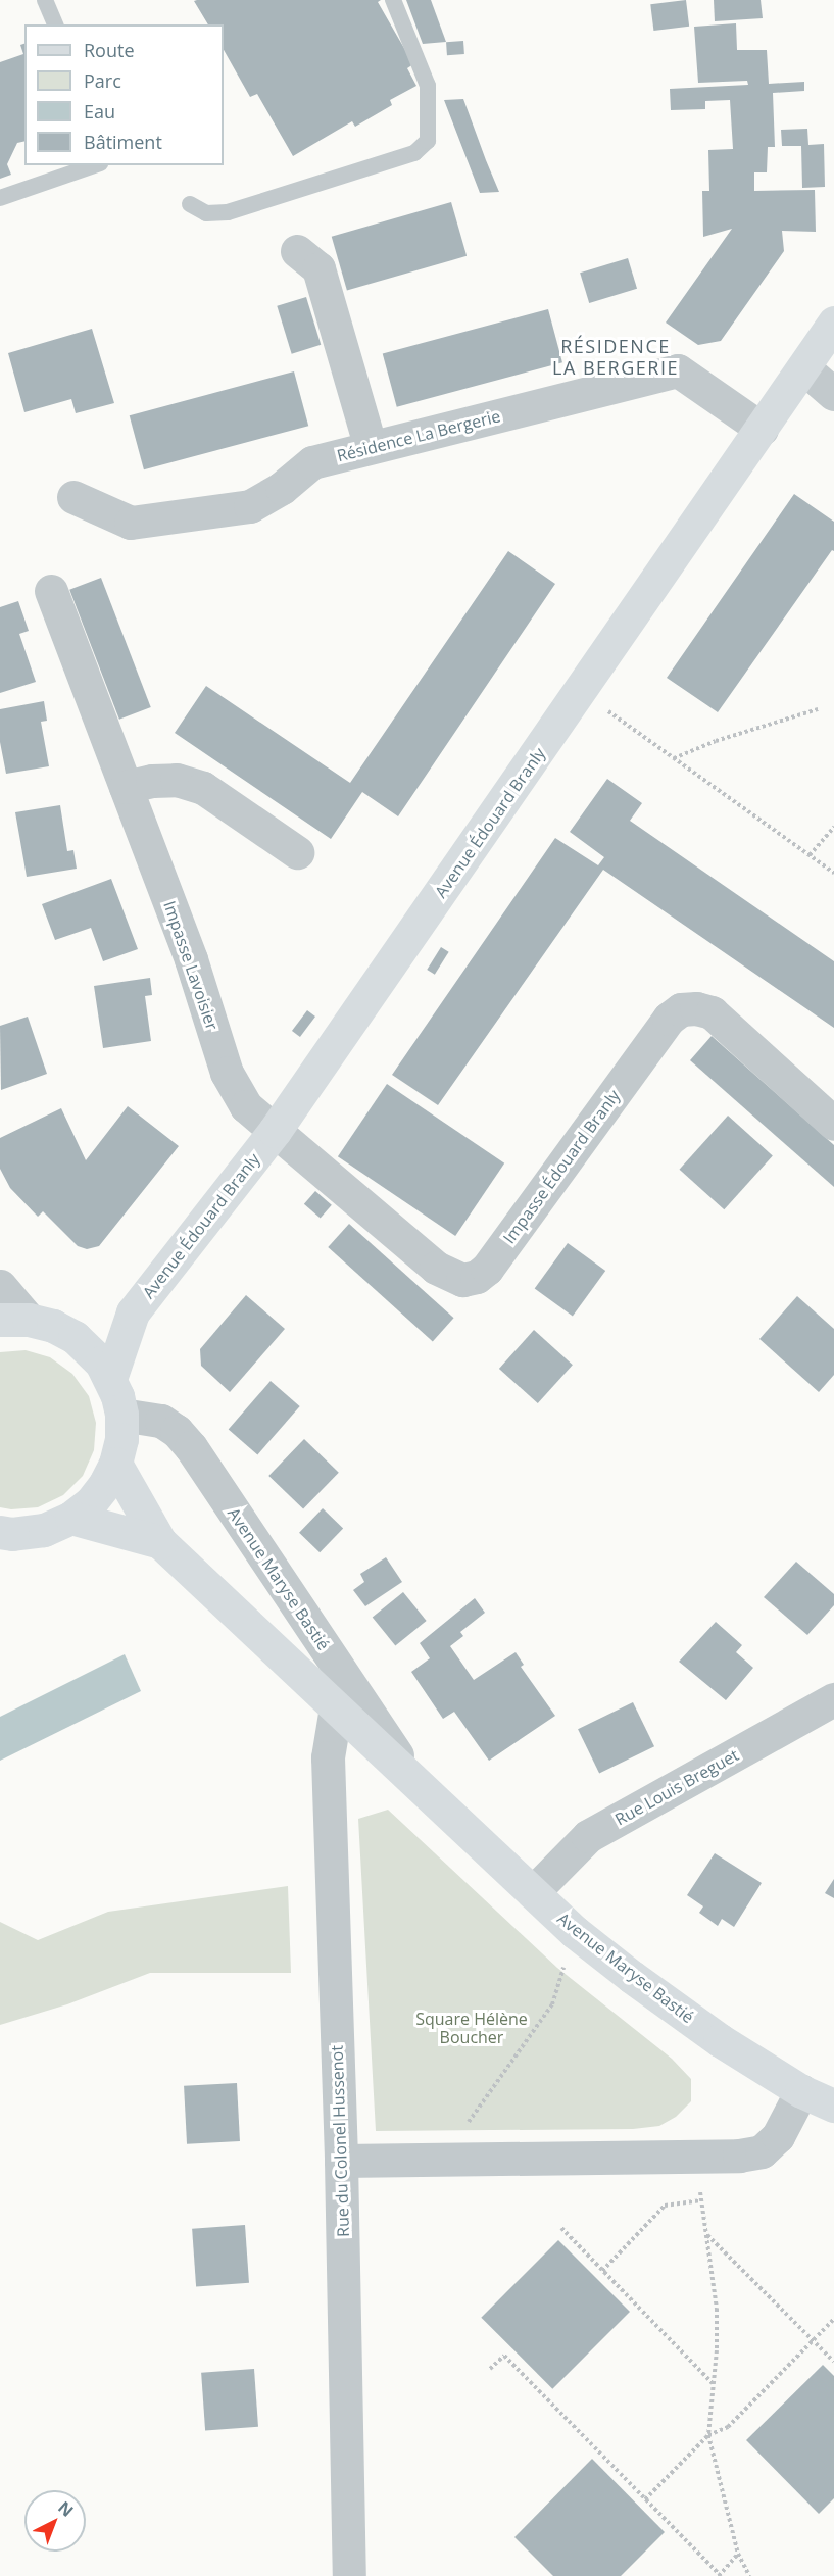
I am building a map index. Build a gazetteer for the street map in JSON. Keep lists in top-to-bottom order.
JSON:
{
  "streets": {
    "street": [
      "Résidence La Bergerie",
      "Avenue Édouard Branly",
      "Impasse Lavoisier",
      "Impasse Édouard Branly",
      "Avenue Maryse Bastié",
      "Rue Louis Breguet",
      "Rue du Colonel Hussenot"
    ]
  },
  "crossings": [
    ["Résidence La Bergerie", "Avenue Édouard Branly"],
    ["Avenue Édouard Branly", "Impasse Lavoisier"],
    ["Avenue Édouard Branly", "Impasse Édouard Branly"],
    ["Impasse Lavoisier", "Impasse Édouard Branly"],
    ["Avenue Maryse Bastié", "Rue Louis Breguet"],
    ["Avenue Maryse Bastié", "Rue du Colonel Hussenot"]
  ],
  "districts": ["RÉSIDENCE LA BERGERIE"],
  "parks": ["Square Hélène Boucher"],
  "legend": [
    "Route",
    "Parc",
    "Eau",
    "Bâtiment"
  ],
  "north": "top right"
}
